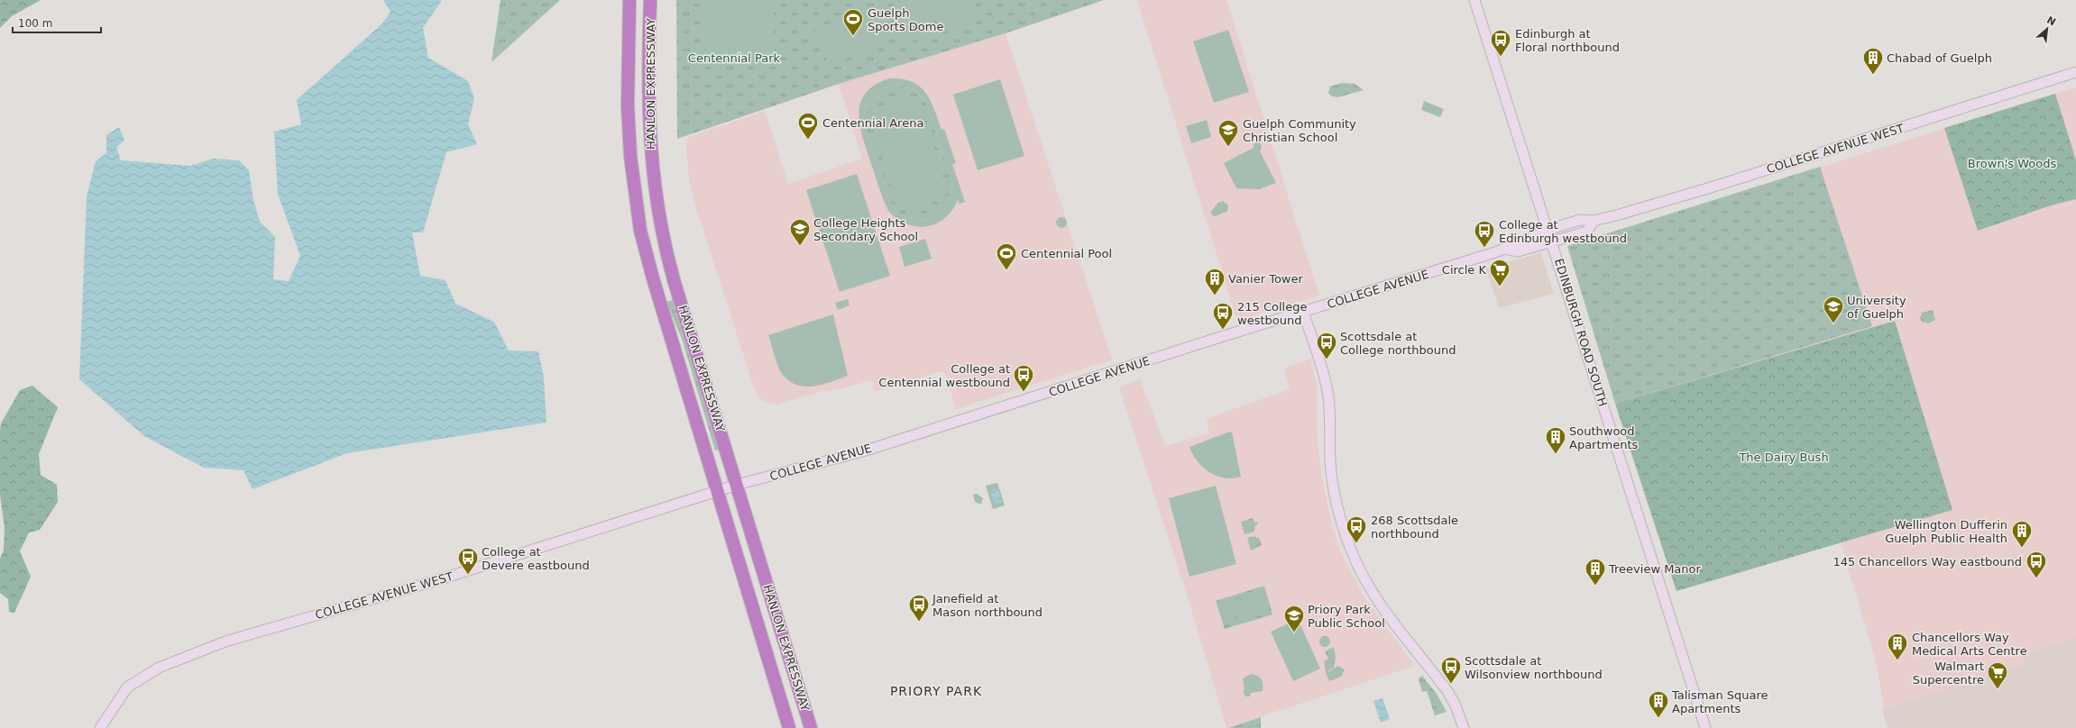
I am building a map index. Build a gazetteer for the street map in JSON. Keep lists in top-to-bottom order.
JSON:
{
  "streets": {
    "highway": ["HANLON EXPRESSWAY"],
    "main road": ["COLLEGE AVENUE WEST", "COLLEGE AVENUE", "EDINBURGH ROAD SOUTH"]
  },
  "crossings": [
    ["HANLON EXPRESSWAY", "COLLEGE AVENUE"],
    ["COLLEGE AVENUE WEST", "COLLEGE AVENUE"],
    ["COLLEGE AVENUE WEST", "EDINBURGH ROAD SOUTH"]
  ],
  "districts": ["PRIORY PARK"],
  "parks": ["Centennial Park", "Brown's Woods", "The Dairy Bush"],
  "places": {
    "sports": ["Guelph Sports Dome", "Centennial Arena", "Centennial Pool"],
    "bus stop": [
      "Edinburgh at Floral northbound",
      "College at Edinburgh westbound",
      "215 College westbound",
      "Scottsdale at College northbound",
      "College at Centennial westbound",
      "268 Scottsdale northbound",
      "College at Devere eastbound",
      "145 Chancellors Way eastbound",
      "Janefield at Mason northbound",
      "Scottsdale at Wilsonview northbound"
    ],
    "building": [
      "Chabad of Guelph",
      "Vanier Tower",
      "Southwood Apartments",
      "Wellington Dufferin Guelph Public Health",
      "Treeview Manor",
      "Chancellors Way Medical Arts Centre",
      "Talisman Square Apartments"
    ],
    "school or university": [
      "Guelph Community Christian School",
      "College Heights Secondary School",
      "University of Guelph",
      "Priory Park Public School"
    ],
    "supermarket": ["Circle K", "Walmart Supercentre"]
  },
  "scale_bar": "100 m",
  "north": "top right"
}
